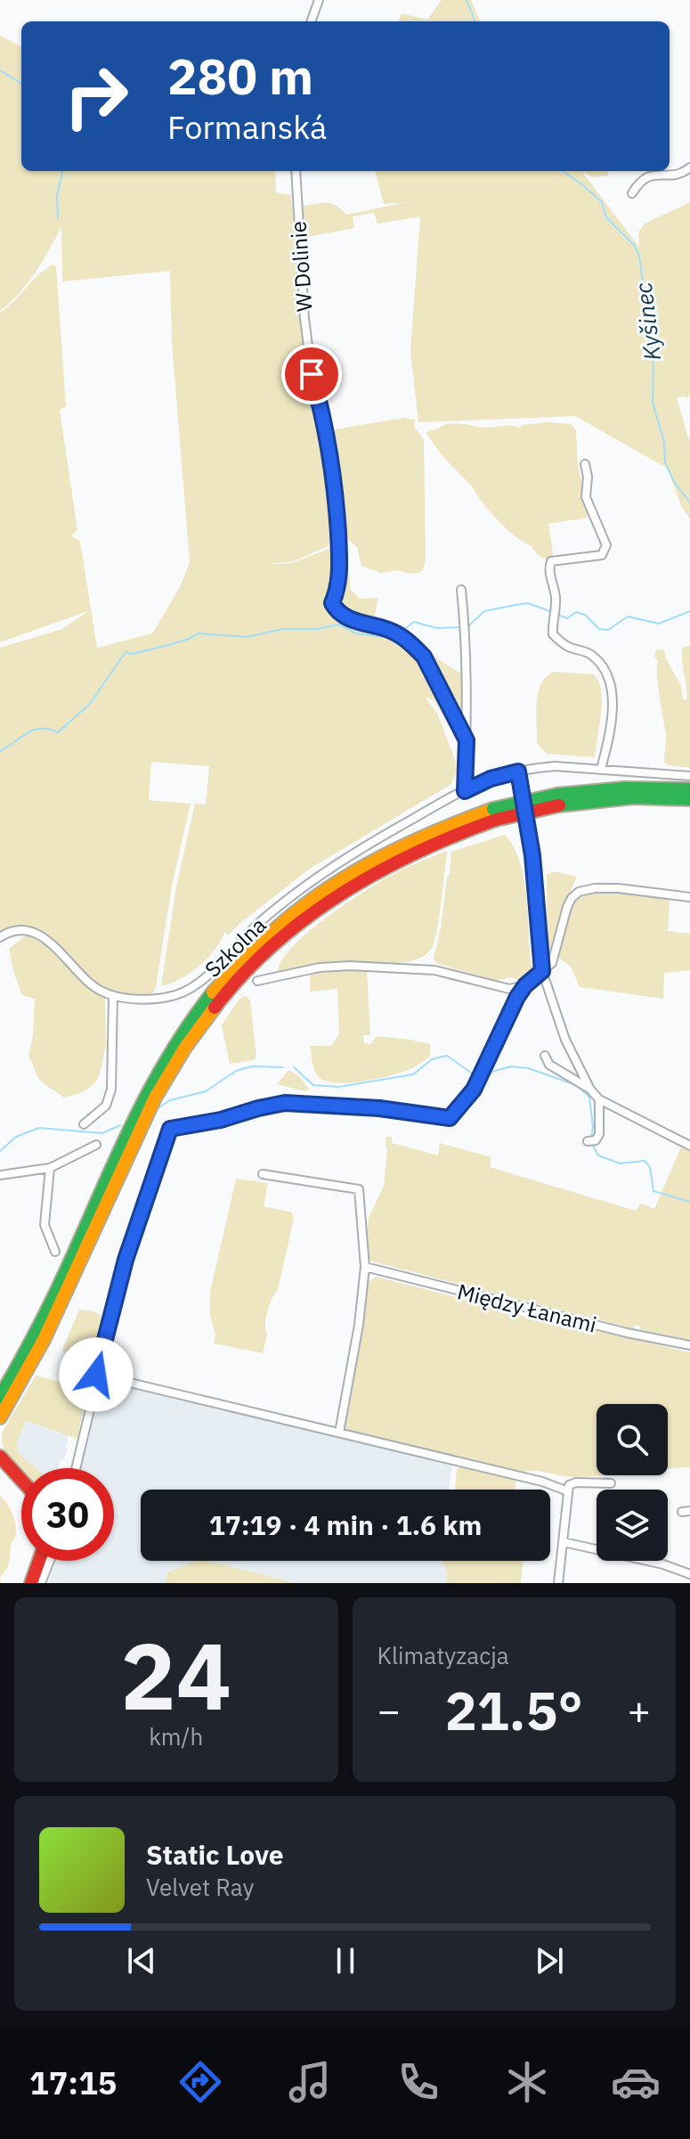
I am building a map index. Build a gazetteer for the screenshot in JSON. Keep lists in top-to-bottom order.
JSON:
{
  "streets": {
    "street": ["W Dolinie", "Szkolna", "Między Łanami"]
  },
  "water": ["Kyšinec"],
  "page": {
    "turn": ["280 m", "Formanská"],
    "limit": "30",
    "trip": "17:19 · 4 min · 1.6 km",
    "tile": [
      ["24", "km/h"],
      "Klimatyzacja"
    ],
    "heat": ["−", "21.5°", "+"],
    "song": ["Static Love", "Velvet Ray"],
    "tabs": "17:15"
  }
}
